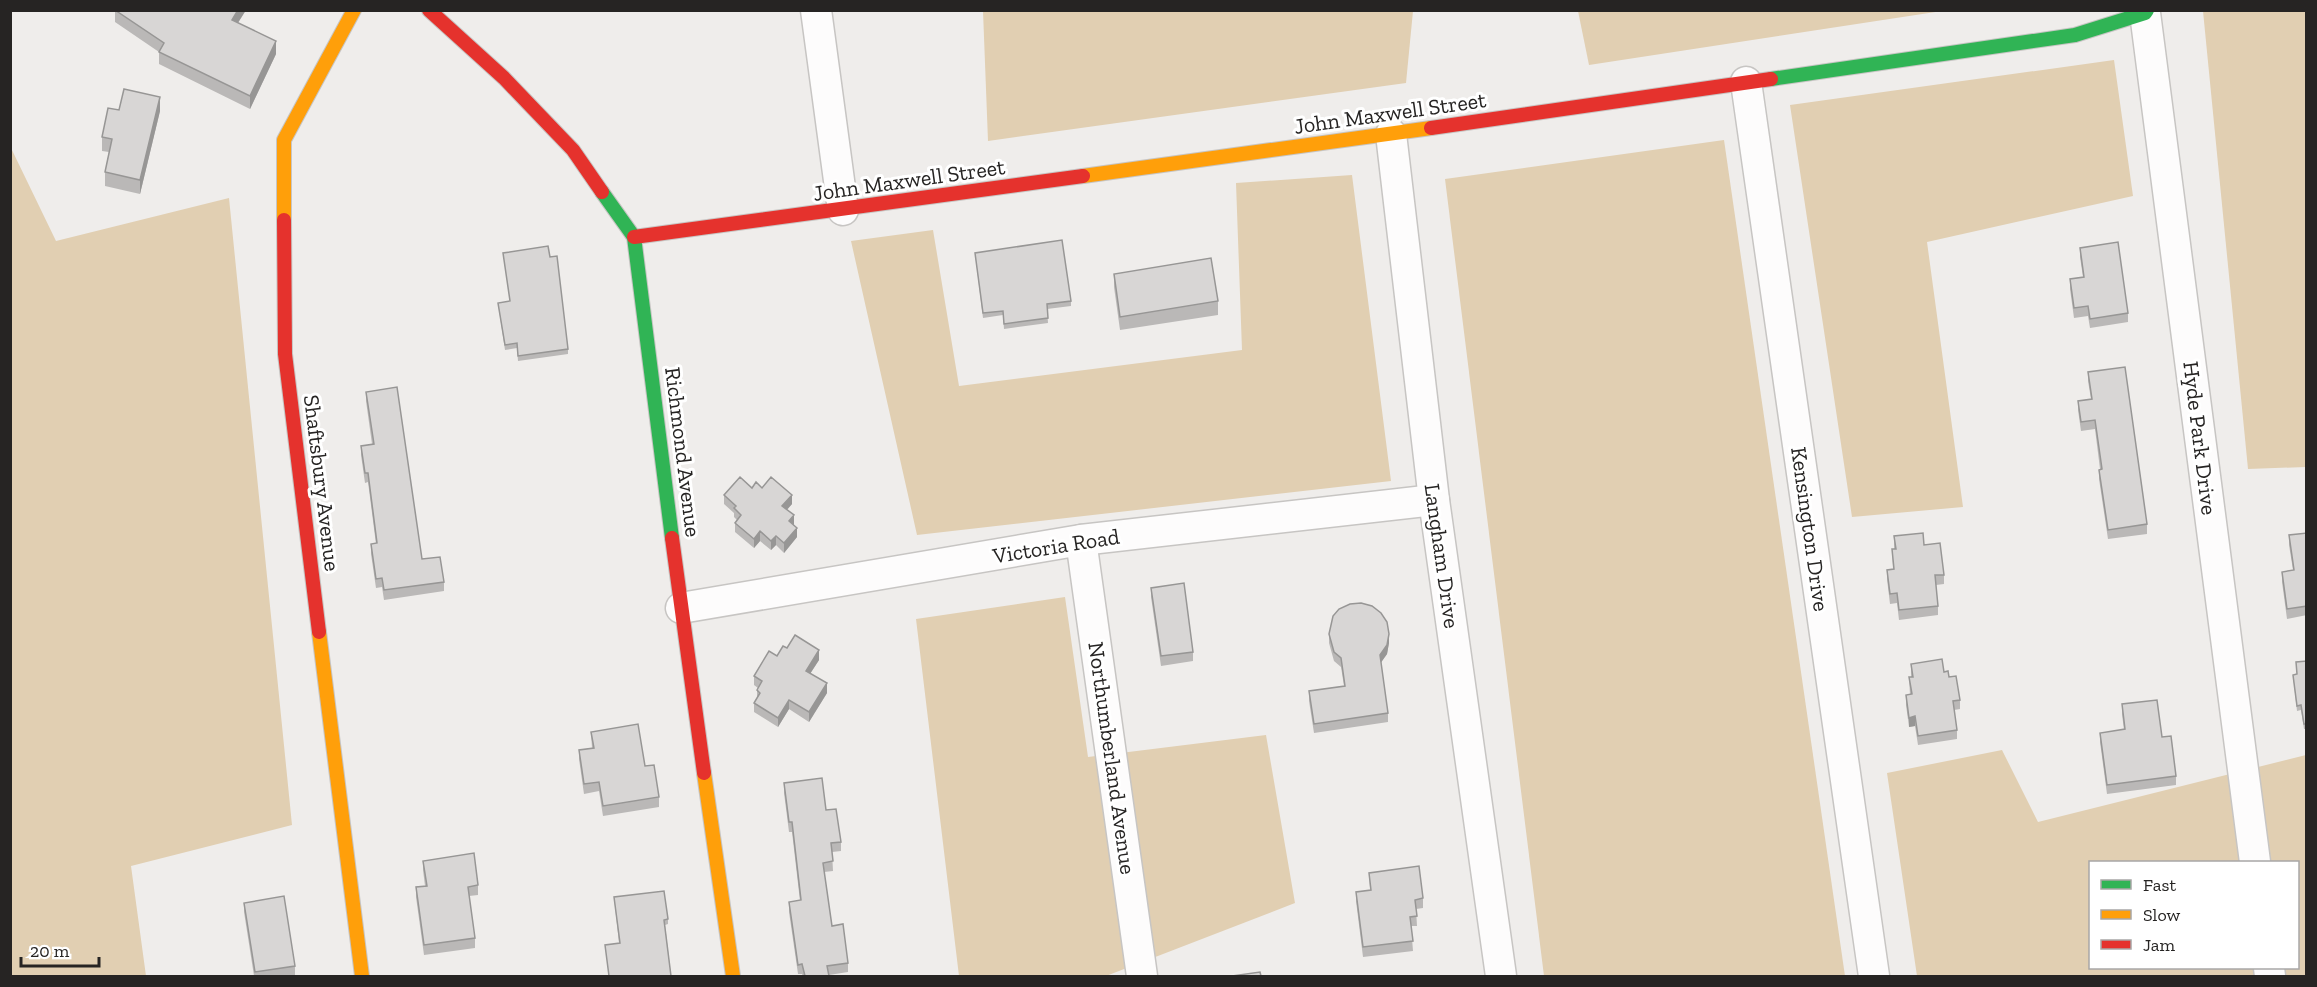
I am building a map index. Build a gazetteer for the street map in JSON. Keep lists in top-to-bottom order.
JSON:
{
  "streets": {
    "street": [
      "John Maxwell Street",
      "Hyde Park Drive",
      "Richmond Avenue",
      "Shaftsbury Avenue",
      "Kensington Drive",
      "Victoria Road",
      "Langham Drive",
      "Northumberland Avenue"
    ]
  },
  "crossings": [
    ["John Maxwell Street", "Hyde Park Drive"],
    ["John Maxwell Street", "Richmond Avenue"],
    ["John Maxwell Street", "Kensington Drive"],
    ["John Maxwell Street", "Langham Drive"],
    ["Richmond Avenue", "Victoria Road"],
    ["Victoria Road", "Langham Drive"],
    ["Victoria Road", "Northumberland Avenue"]
  ],
  "legend": ["Fast", "Slow", "Jam"],
  "scale_bar": "20 m"
}
